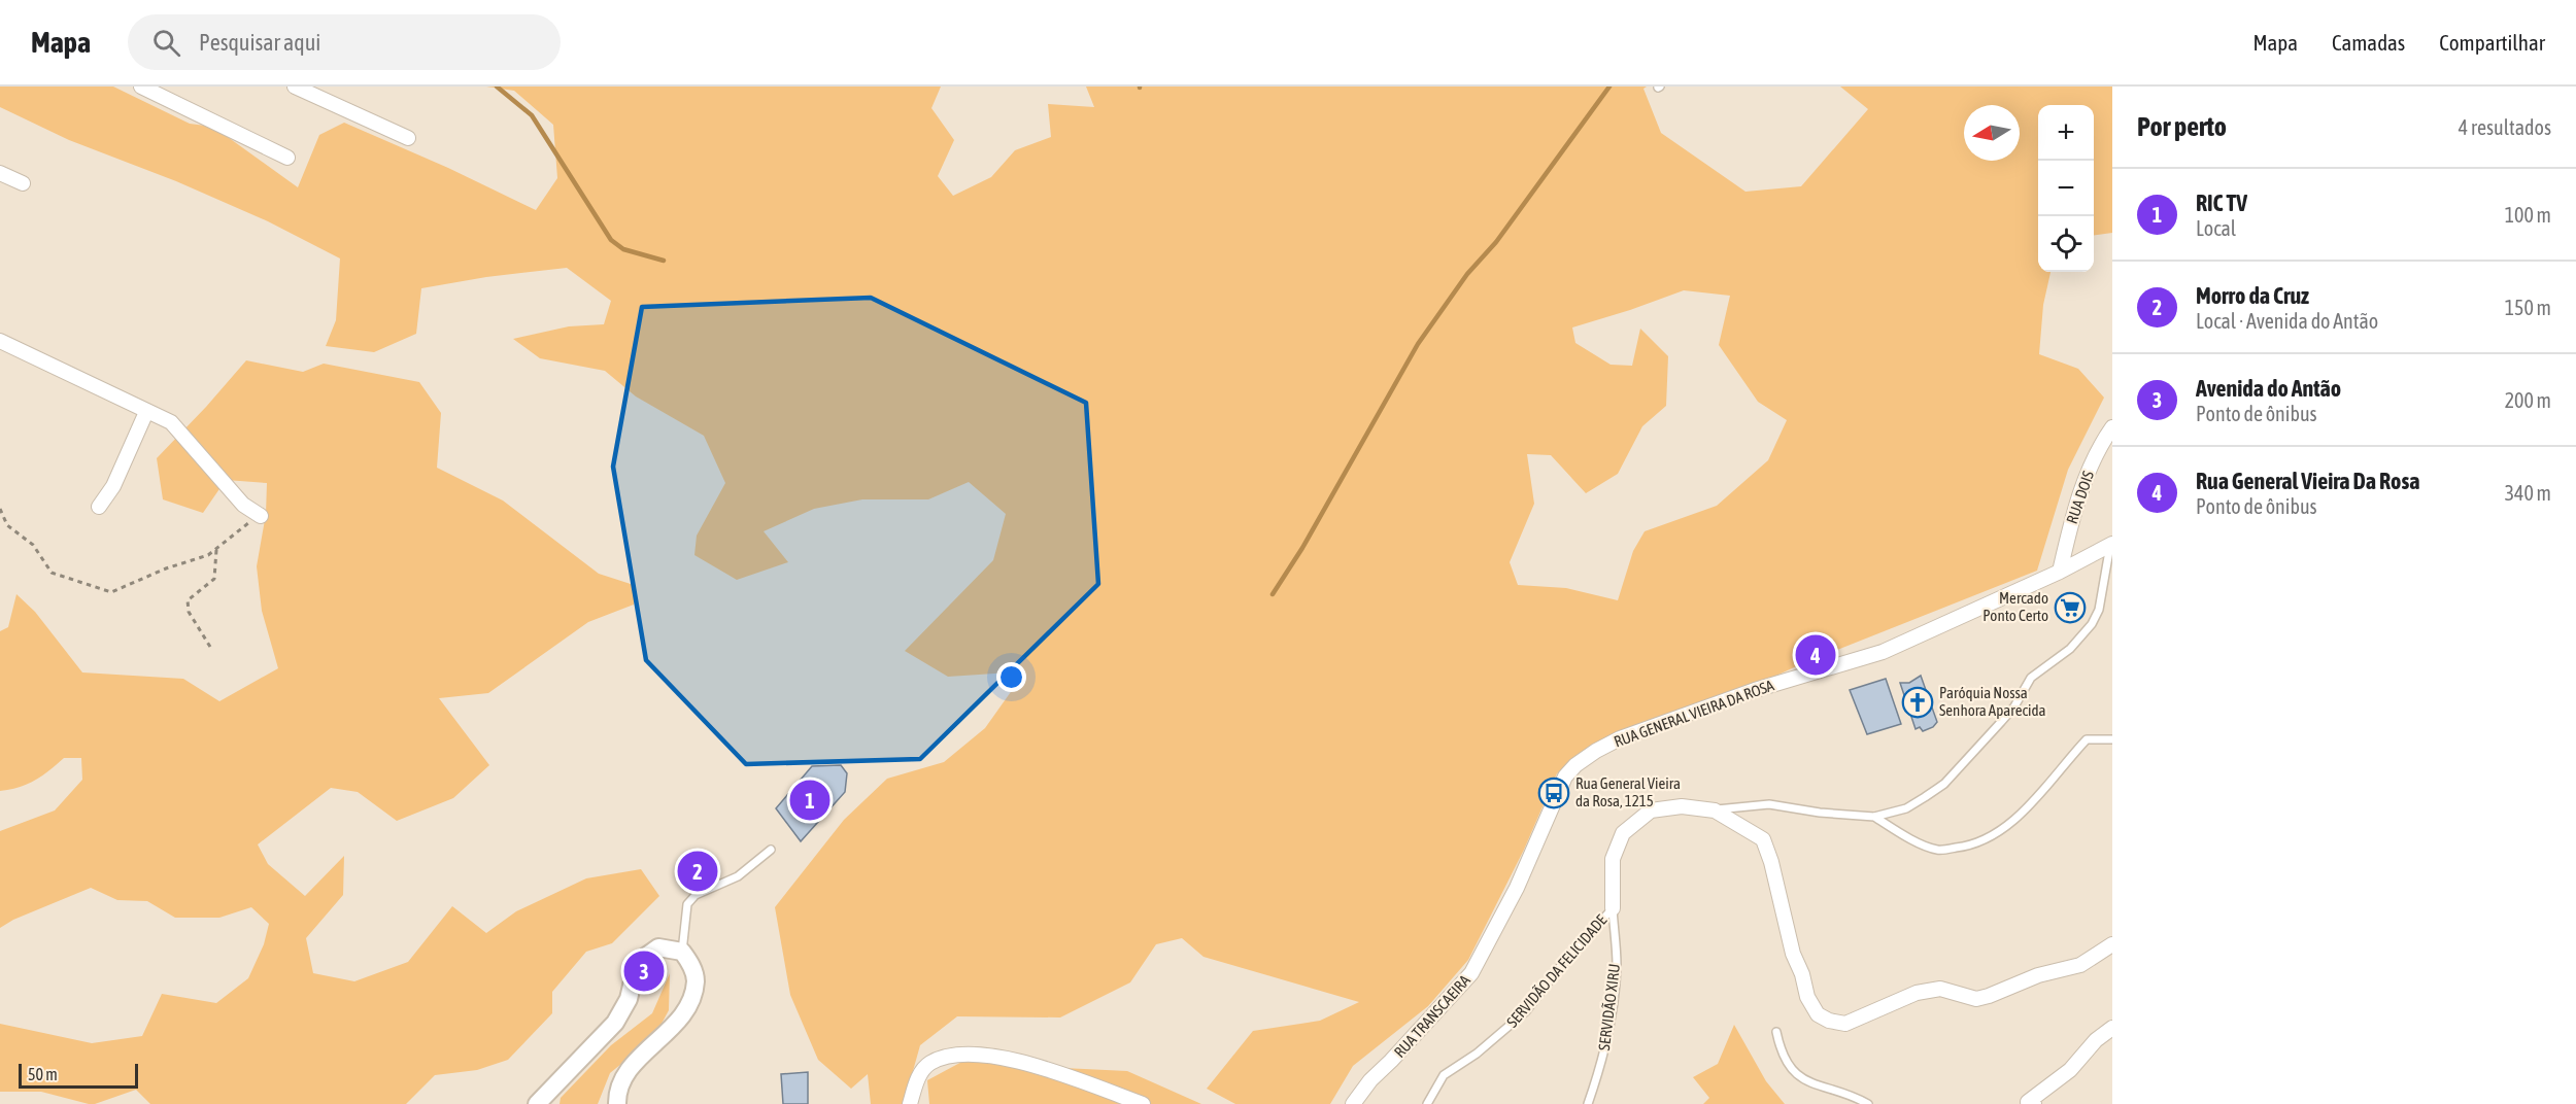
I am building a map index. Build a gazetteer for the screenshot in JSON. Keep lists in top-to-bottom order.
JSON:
{
  "streets": {
    "street": [
      "RUA DOIS",
      "RUA GENERAL VIEIRA DA ROSA",
      "SERVIDÃO DA FELICIDADE",
      "RUA TRANSCAEIRA"
    ],
    "lane": ["SERVIDÃO XIRU"]
  },
  "crossings": [
    ["RUA DOIS", "RUA GENERAL VIEIRA DA ROSA"],
    ["RUA GENERAL VIEIRA DA ROSA", "RUA TRANSCAEIRA"],
    ["SERVIDÃO DA FELICIDADE", "SERVIDÃO XIRU"]
  ],
  "places": {
    "supermarket": ["Mercado Ponto Certo"],
    "church": ["Paróquia Nossa Senhora Aparecida"],
    "bus stop": ["Rua General Vieira da Rosa, 1215"]
  },
  "scale_bar": "50 m",
  "north": "left",
  "page": {
    "header": "Mapa",
    "search": "Pesquisar aqui",
    "nav": ["Mapa", "Camadas", "Compartilhar"],
    "heading": ["Por perto", "4 resultados"],
    "map_buttons": ["+", "−"],
    "list": [
      {
        "mark": "1",
        "name": "RIC TV",
        "note": "Local",
        "value": "100 m"
      },
      {
        "mark": "2",
        "name": "Morro da Cruz",
        "note": "Local · Avenida do Antão",
        "value": "150 m"
      },
      {
        "mark": "3",
        "name": "Avenida do Antão",
        "note": "Ponto de ônibus",
        "value": "200 m"
      },
      {
        "mark": "4",
        "name": "Rua General Vieira Da Rosa",
        "note": "Ponto de ônibus",
        "value": "340 m"
      }
    ],
    "pins": [
      "4",
      "1",
      "2",
      "3"
    ],
    "scale": "50 m"
  }
}
